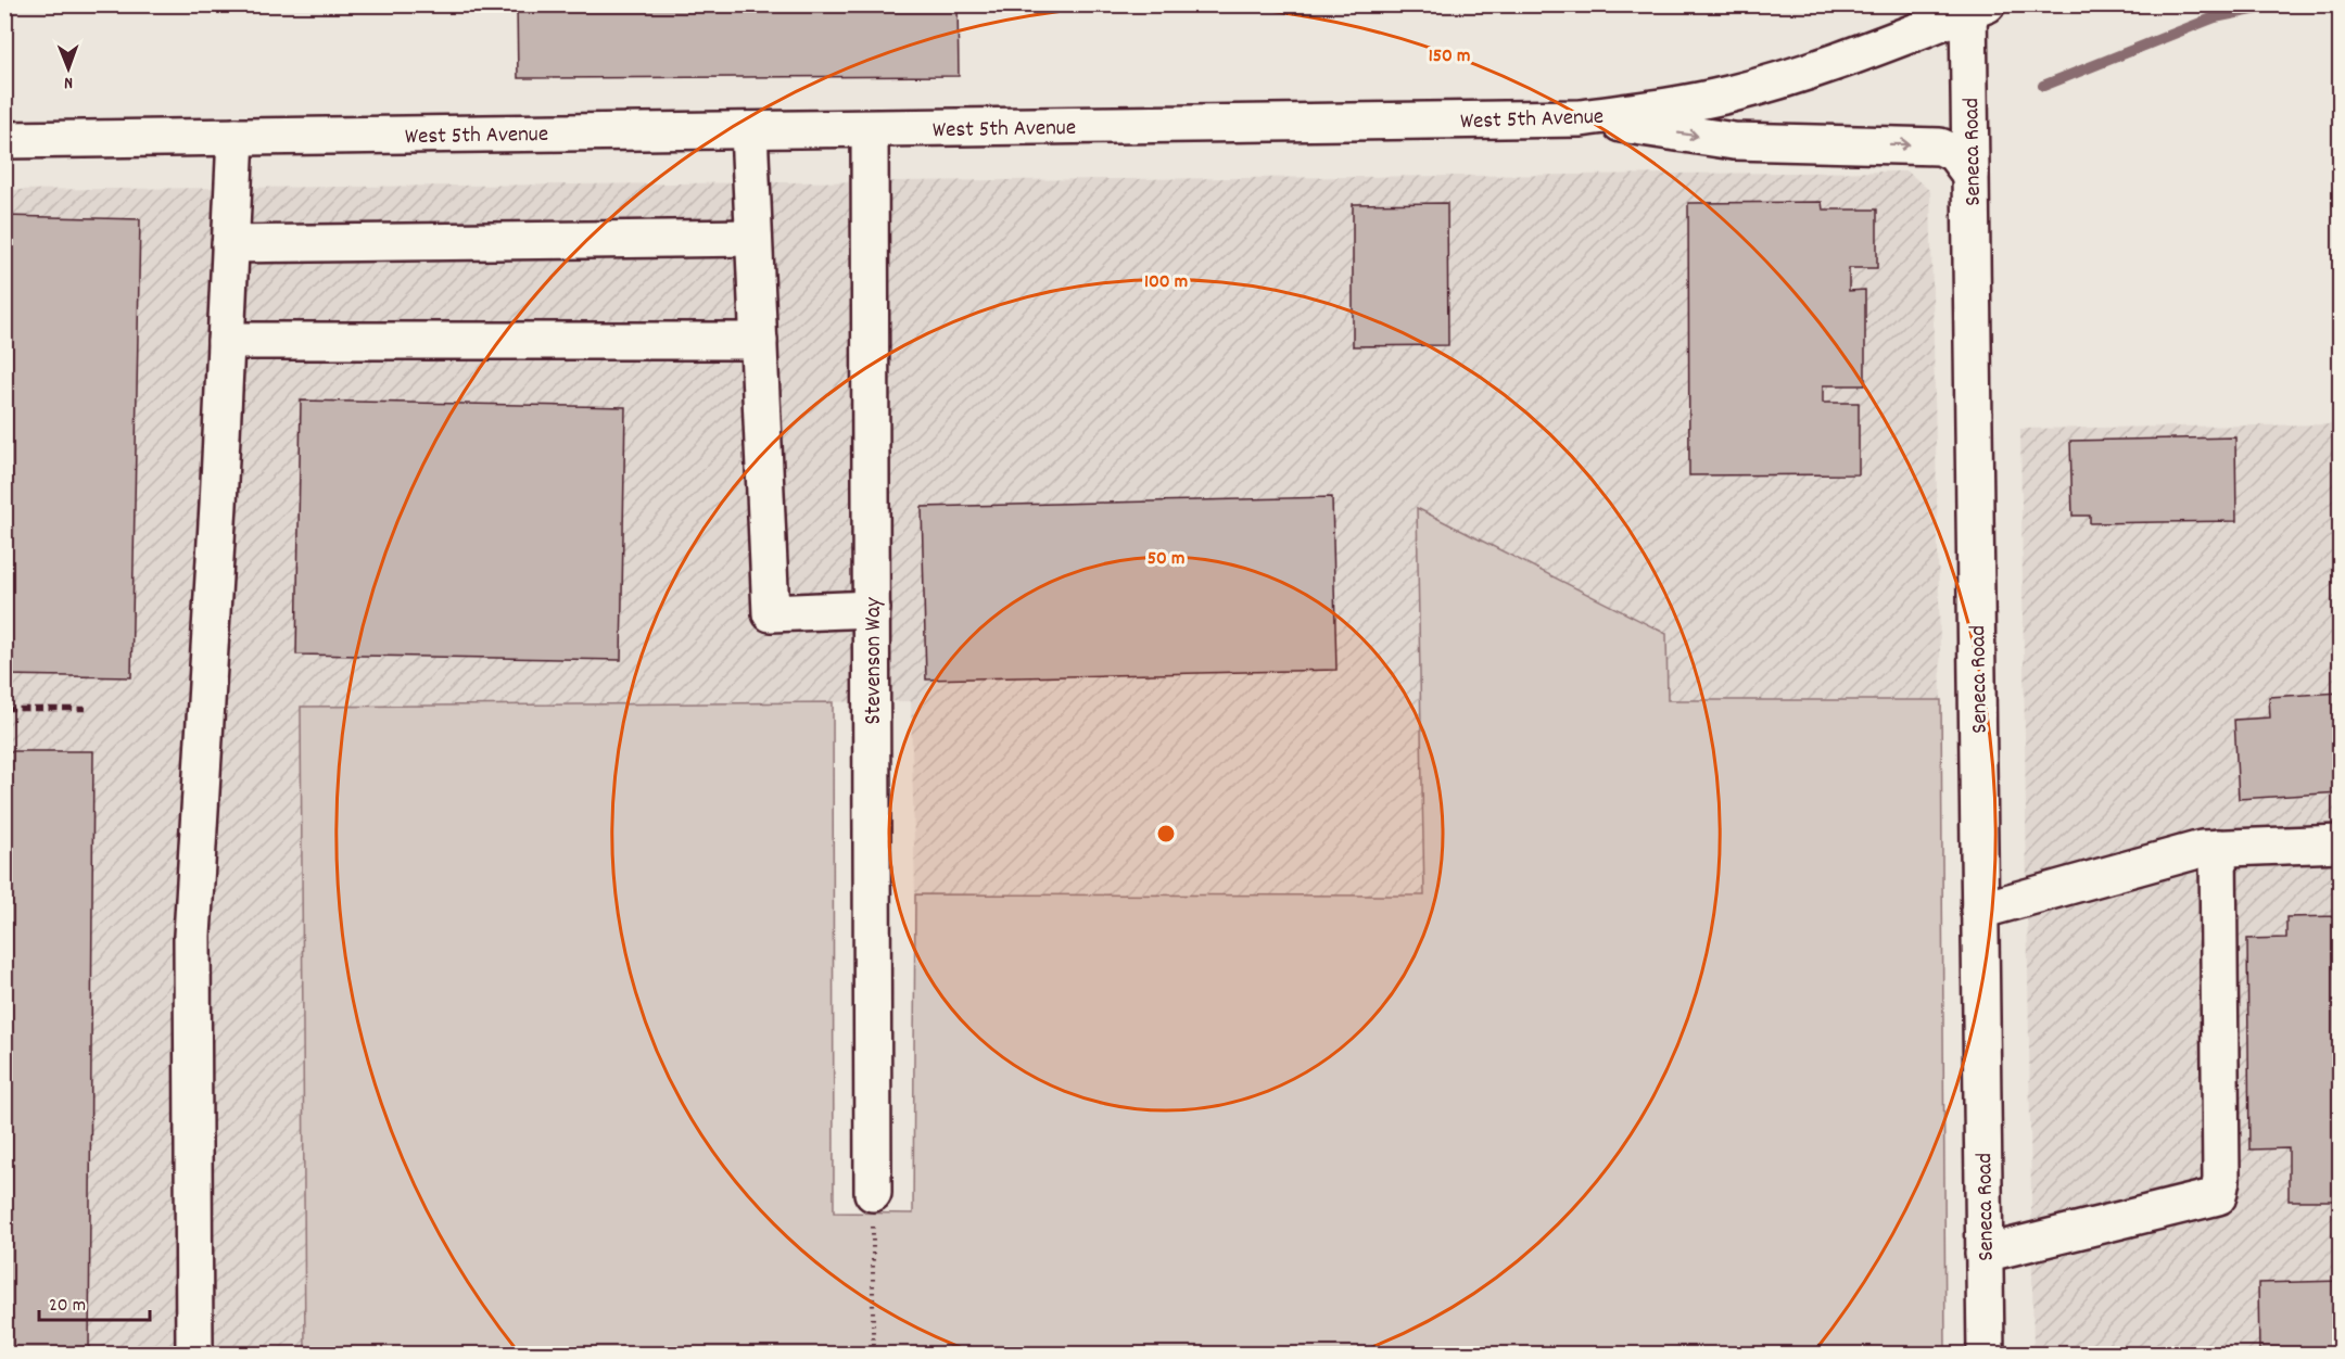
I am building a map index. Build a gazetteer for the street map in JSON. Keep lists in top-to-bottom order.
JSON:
{
  "streets": {
    "street": ["West 5th Avenue", "Seneca Road", "Stevenson Way"]
  },
  "crossings": [
    ["West 5th Avenue", "Seneca Road"],
    ["West 5th Avenue", "Stevenson Way"]
  ],
  "scale_bar": "20 m",
  "north": "bottom",
  "rings": ["150 m", "100 m", "50 m"]
}
